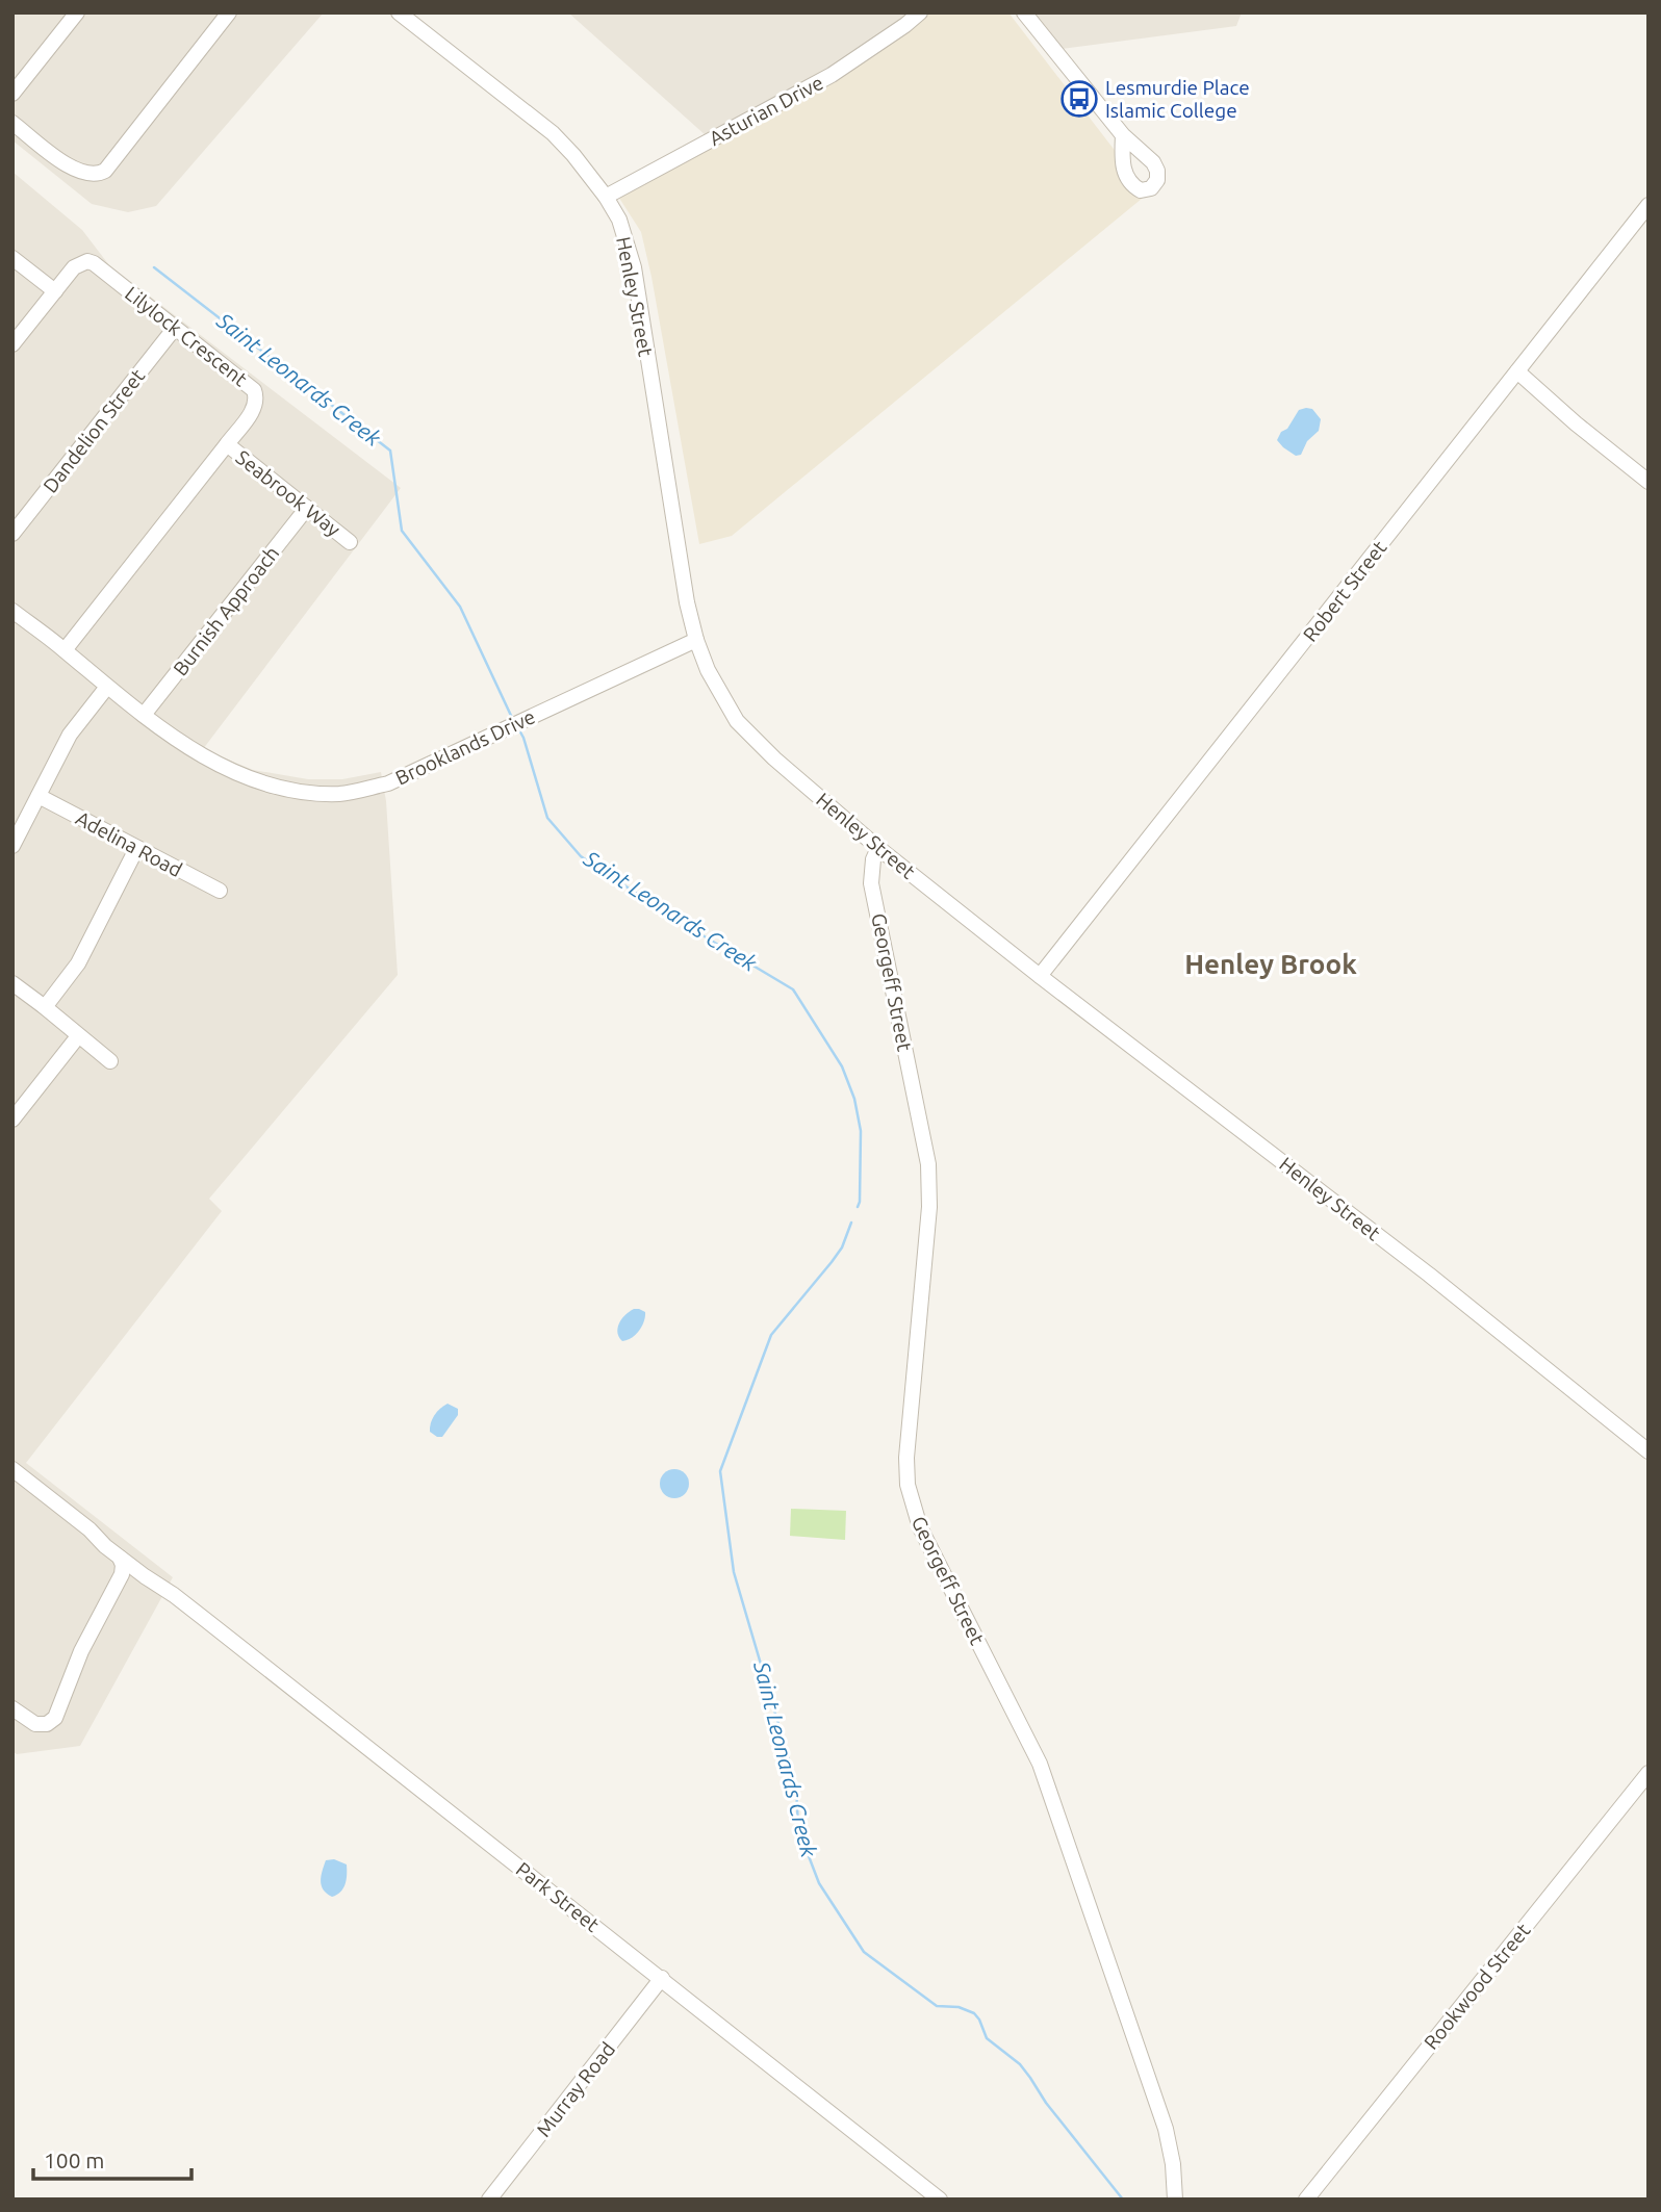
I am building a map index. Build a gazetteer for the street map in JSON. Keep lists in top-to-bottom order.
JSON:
{
  "streets": {
    "street": [
      "Asturian Drive",
      "Henley Street",
      "Lilylock Crescent",
      "Dandelion Street",
      "Seabrook Way",
      "Robert Street",
      "Burnish Approach",
      "Brooklands Drive",
      "Adelina Road",
      "Georgeff Street",
      "Park Street",
      "Rookwood Street",
      "Murray Road"
    ]
  },
  "crossings": [
    ["Asturian Drive", "Henley Street"],
    ["Henley Street", "Robert Street"],
    ["Henley Street", "Brooklands Drive"],
    ["Henley Street", "Georgeff Street"],
    ["Lilylock Crescent", "Dandelion Street"],
    ["Lilylock Crescent", "Seabrook Way"],
    ["Lilylock Crescent", "Brooklands Drive"],
    ["Seabrook Way", "Burnish Approach"],
    ["Burnish Approach", "Brooklands Drive"],
    ["Park Street", "Murray Road"]
  ],
  "districts": ["Henley Brook"],
  "water": ["Saint Leonards Creek"],
  "places": {
    "bus stop": ["Lesmurdie Place Islamic College"]
  },
  "scale_bar": "100 m"
}
